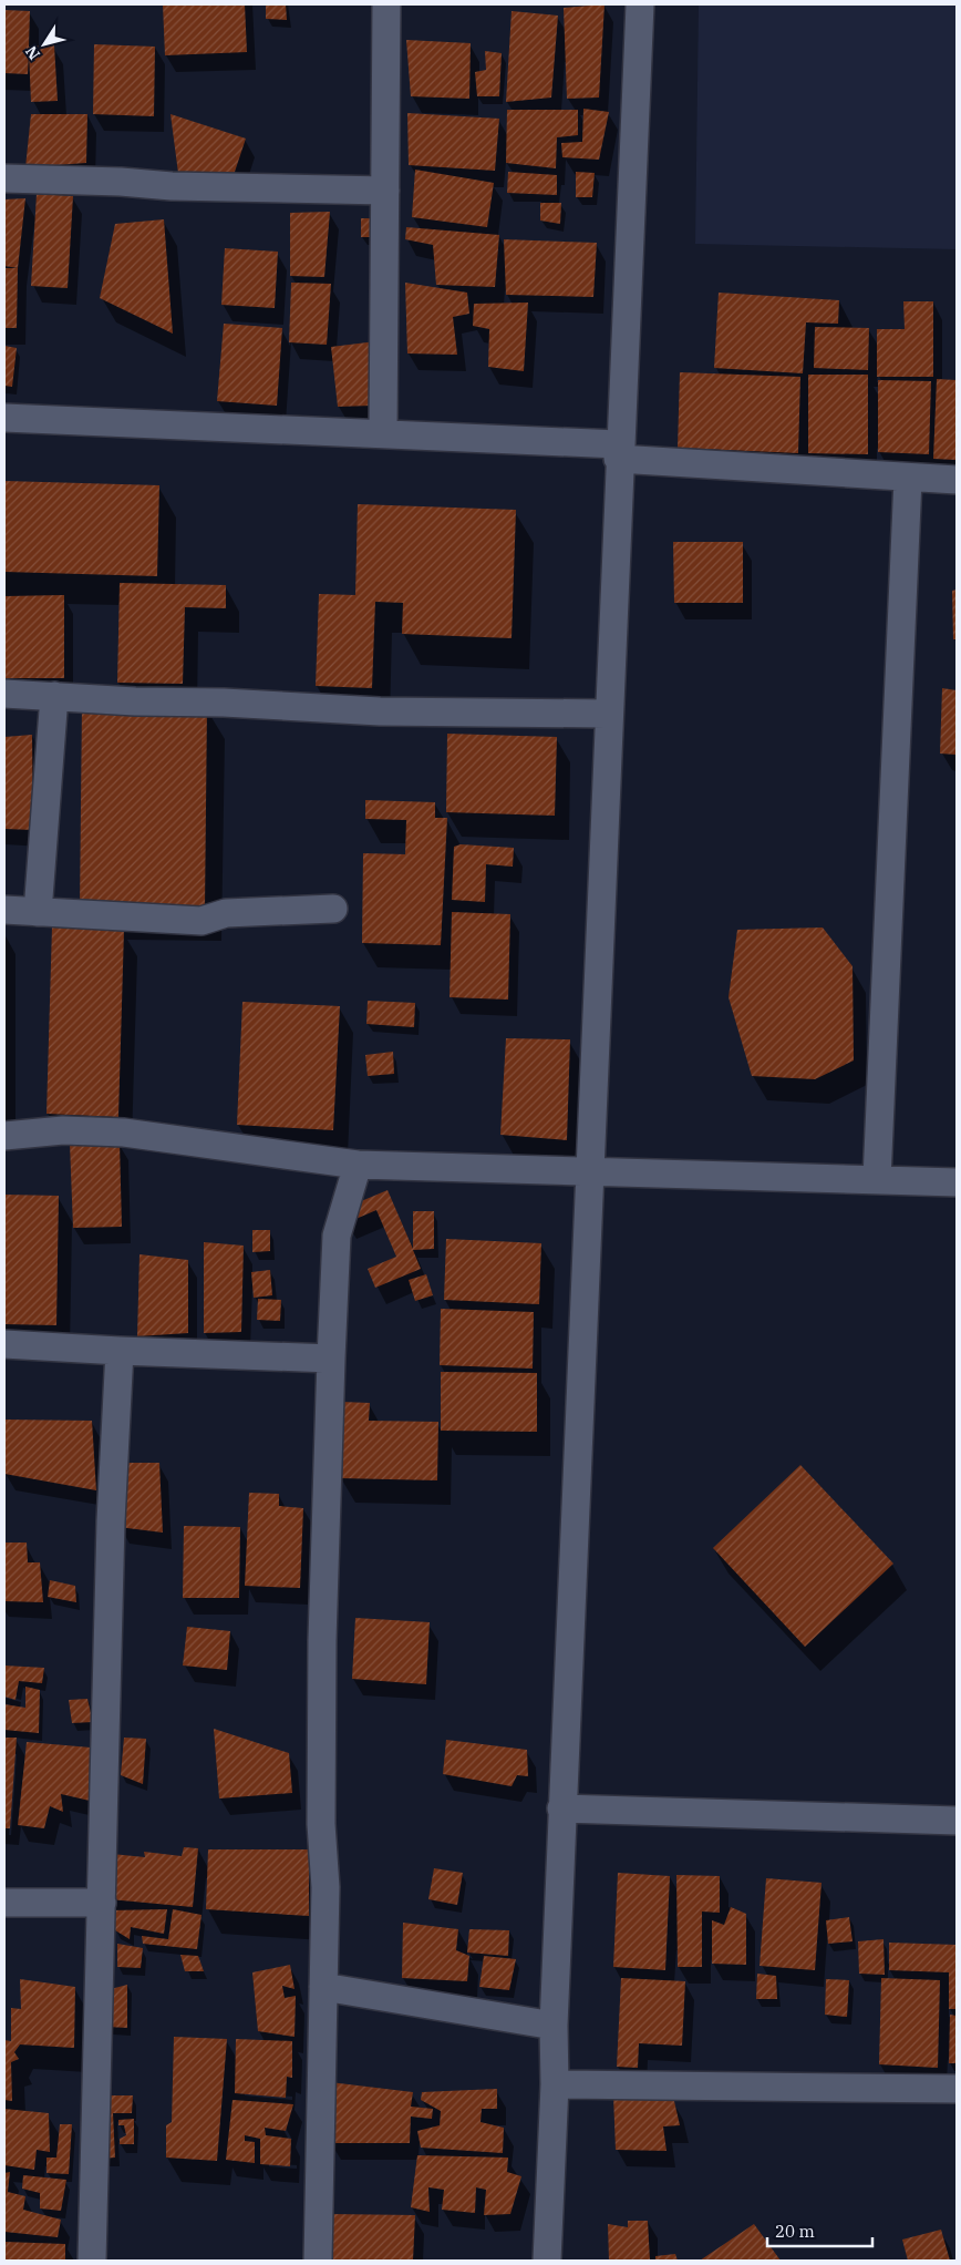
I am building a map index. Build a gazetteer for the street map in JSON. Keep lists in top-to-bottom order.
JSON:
{
  "scale_bar": "20 m",
  "north": "bottom left"
}
